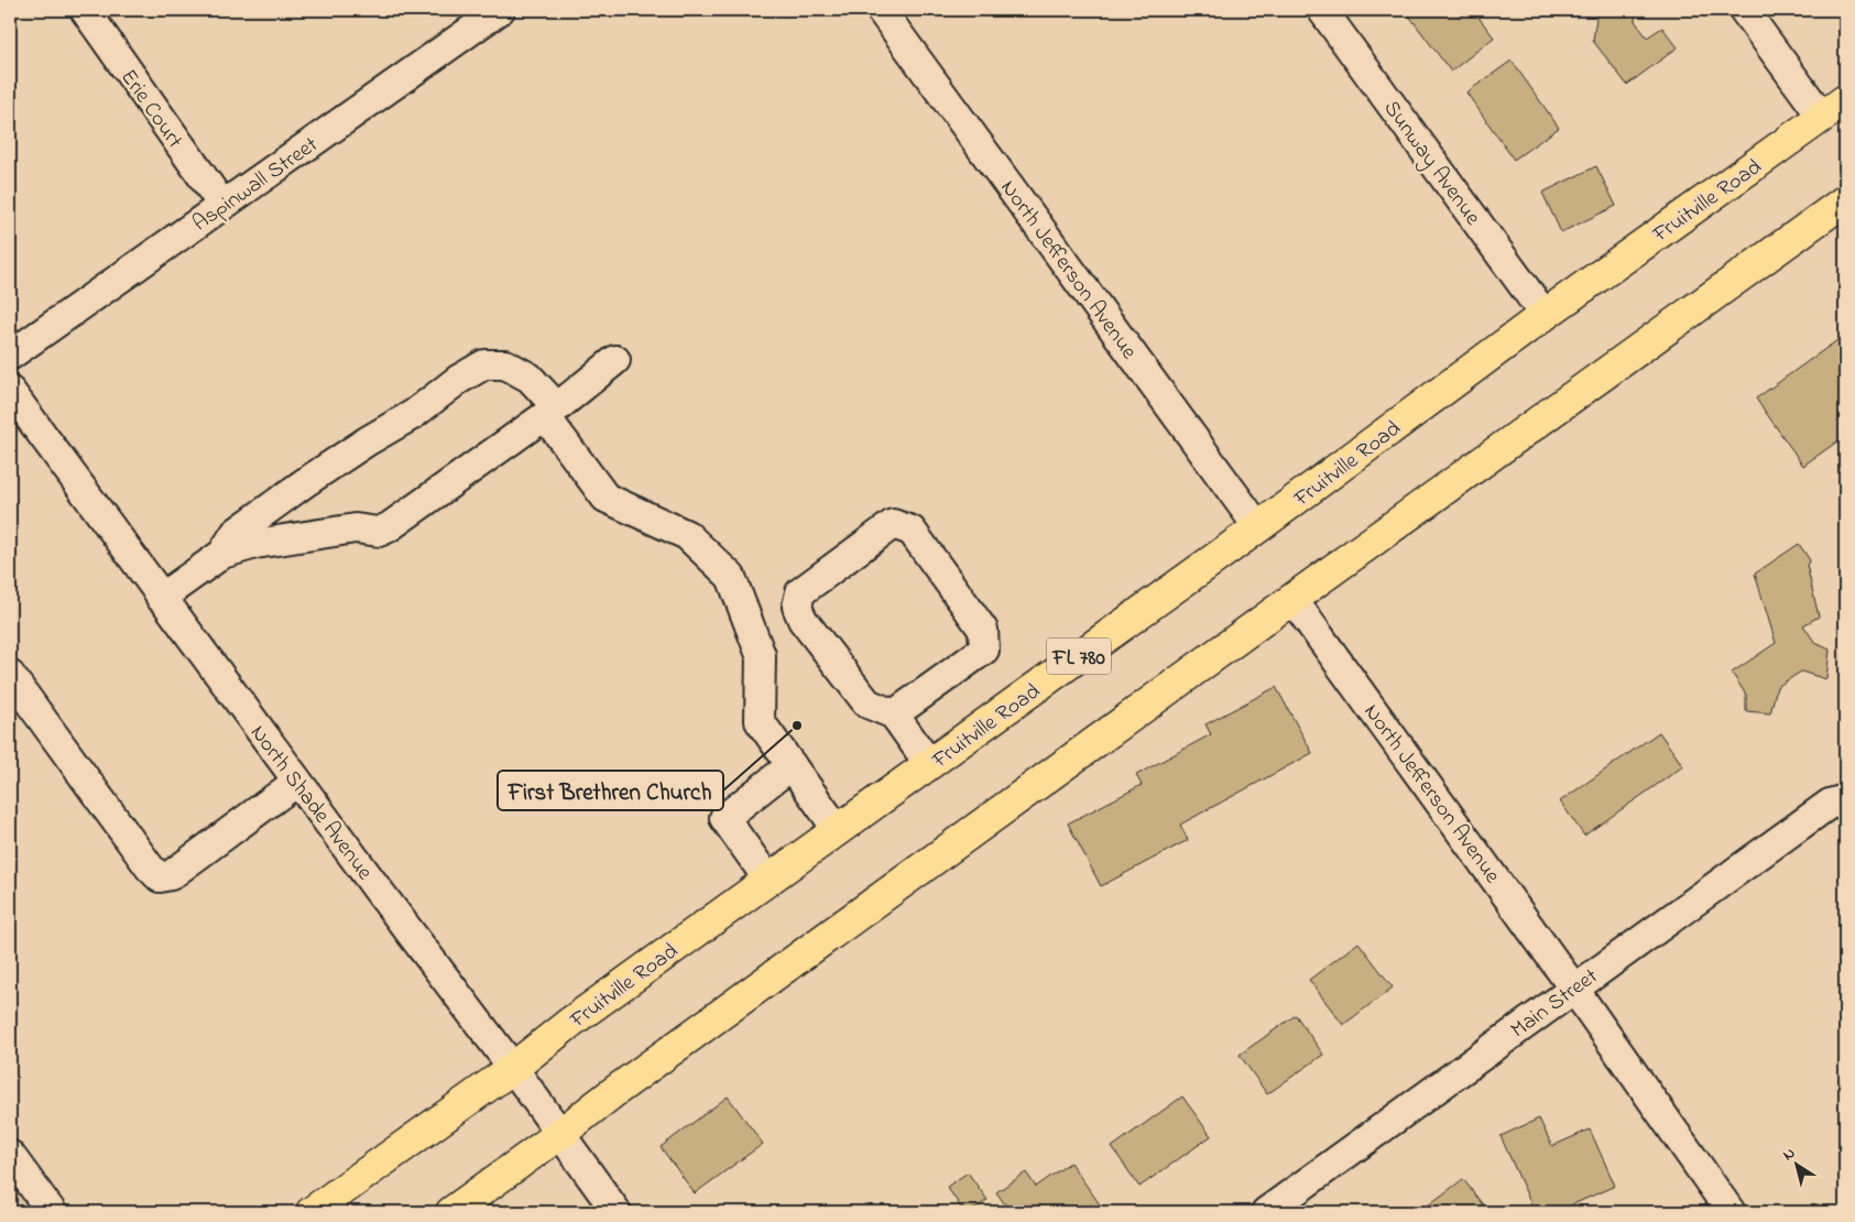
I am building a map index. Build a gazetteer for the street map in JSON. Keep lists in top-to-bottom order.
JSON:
{
  "streets": {
    "main road": ["Fruitville Road", "FL 780"],
    "street": [
      "Erie Court",
      "Sunway Avenue",
      "Aspinwall Street",
      "North Jefferson Avenue",
      "North Shade Avenue",
      "Main Street"
    ]
  },
  "crossings": [
    ["Erie Court", "Aspinwall Street"],
    ["Sunway Avenue", "Fruitville Road"],
    ["Fruitville Road", "North Jefferson Avenue"],
    ["Fruitville Road", "North Shade Avenue"],
    ["North Jefferson Avenue", "Main Street"]
  ],
  "places": ["First Brethren Church"],
  "north": "top left"
}
